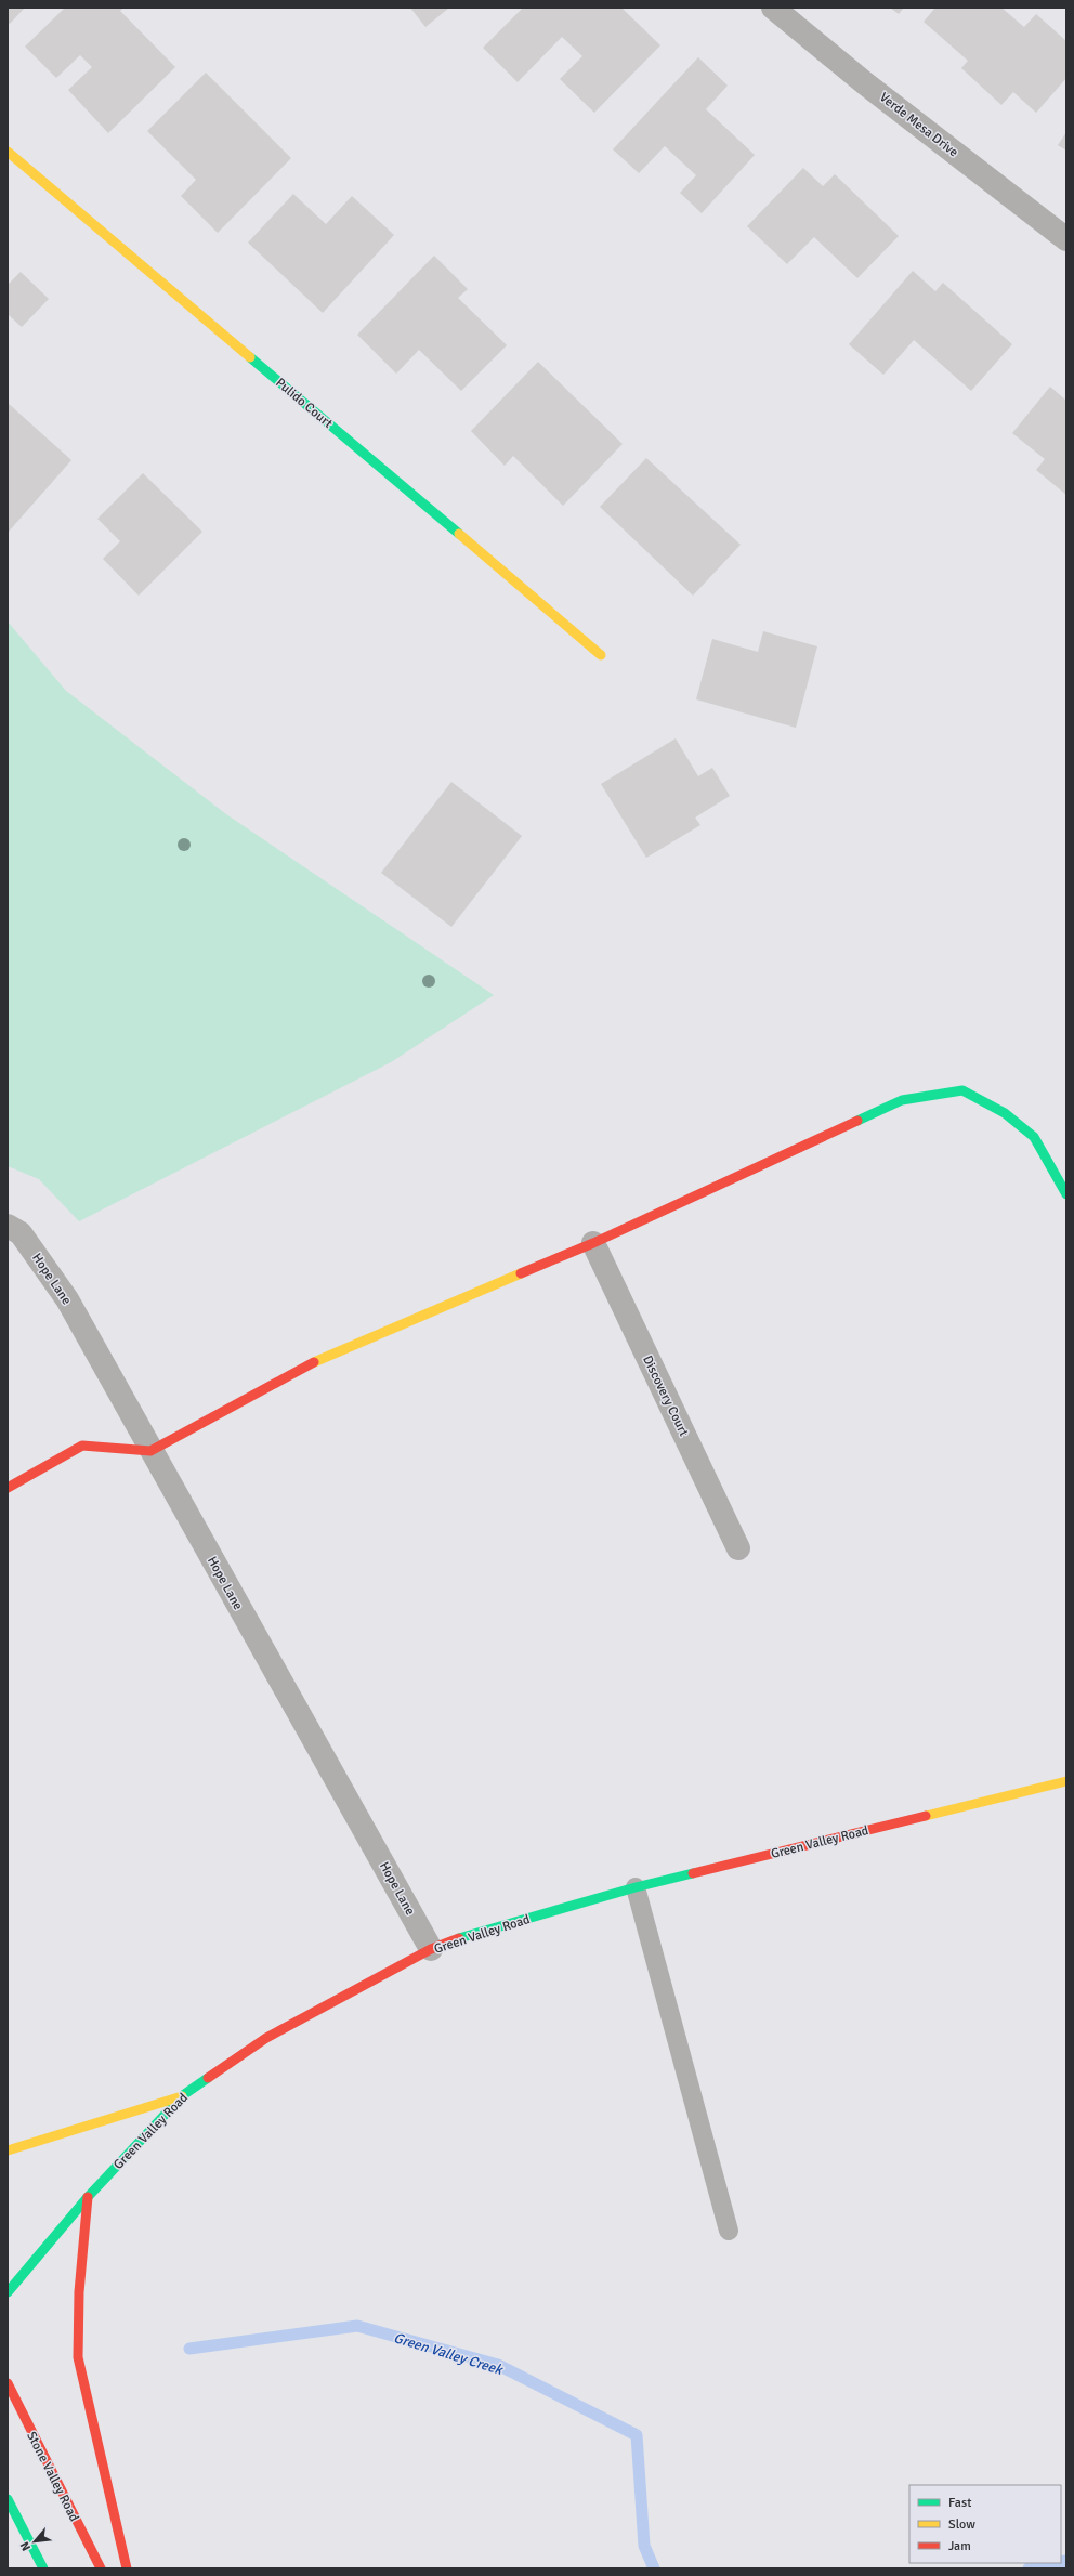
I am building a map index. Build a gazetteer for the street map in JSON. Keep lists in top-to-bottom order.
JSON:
{
  "streets": {
    "street": [
      "Verde Mesa Drive",
      "Pulido Court",
      "Hope Lane",
      "Discovery Court",
      "Green Valley Road",
      "Stone Valley Road"
    ]
  },
  "crossings": [
    ["Hope Lane", "Green Valley Road"]
  ],
  "water": ["Green Valley Creek"],
  "legend": ["Fast", "Slow", "Jam"],
  "north": "bottom left"
}
